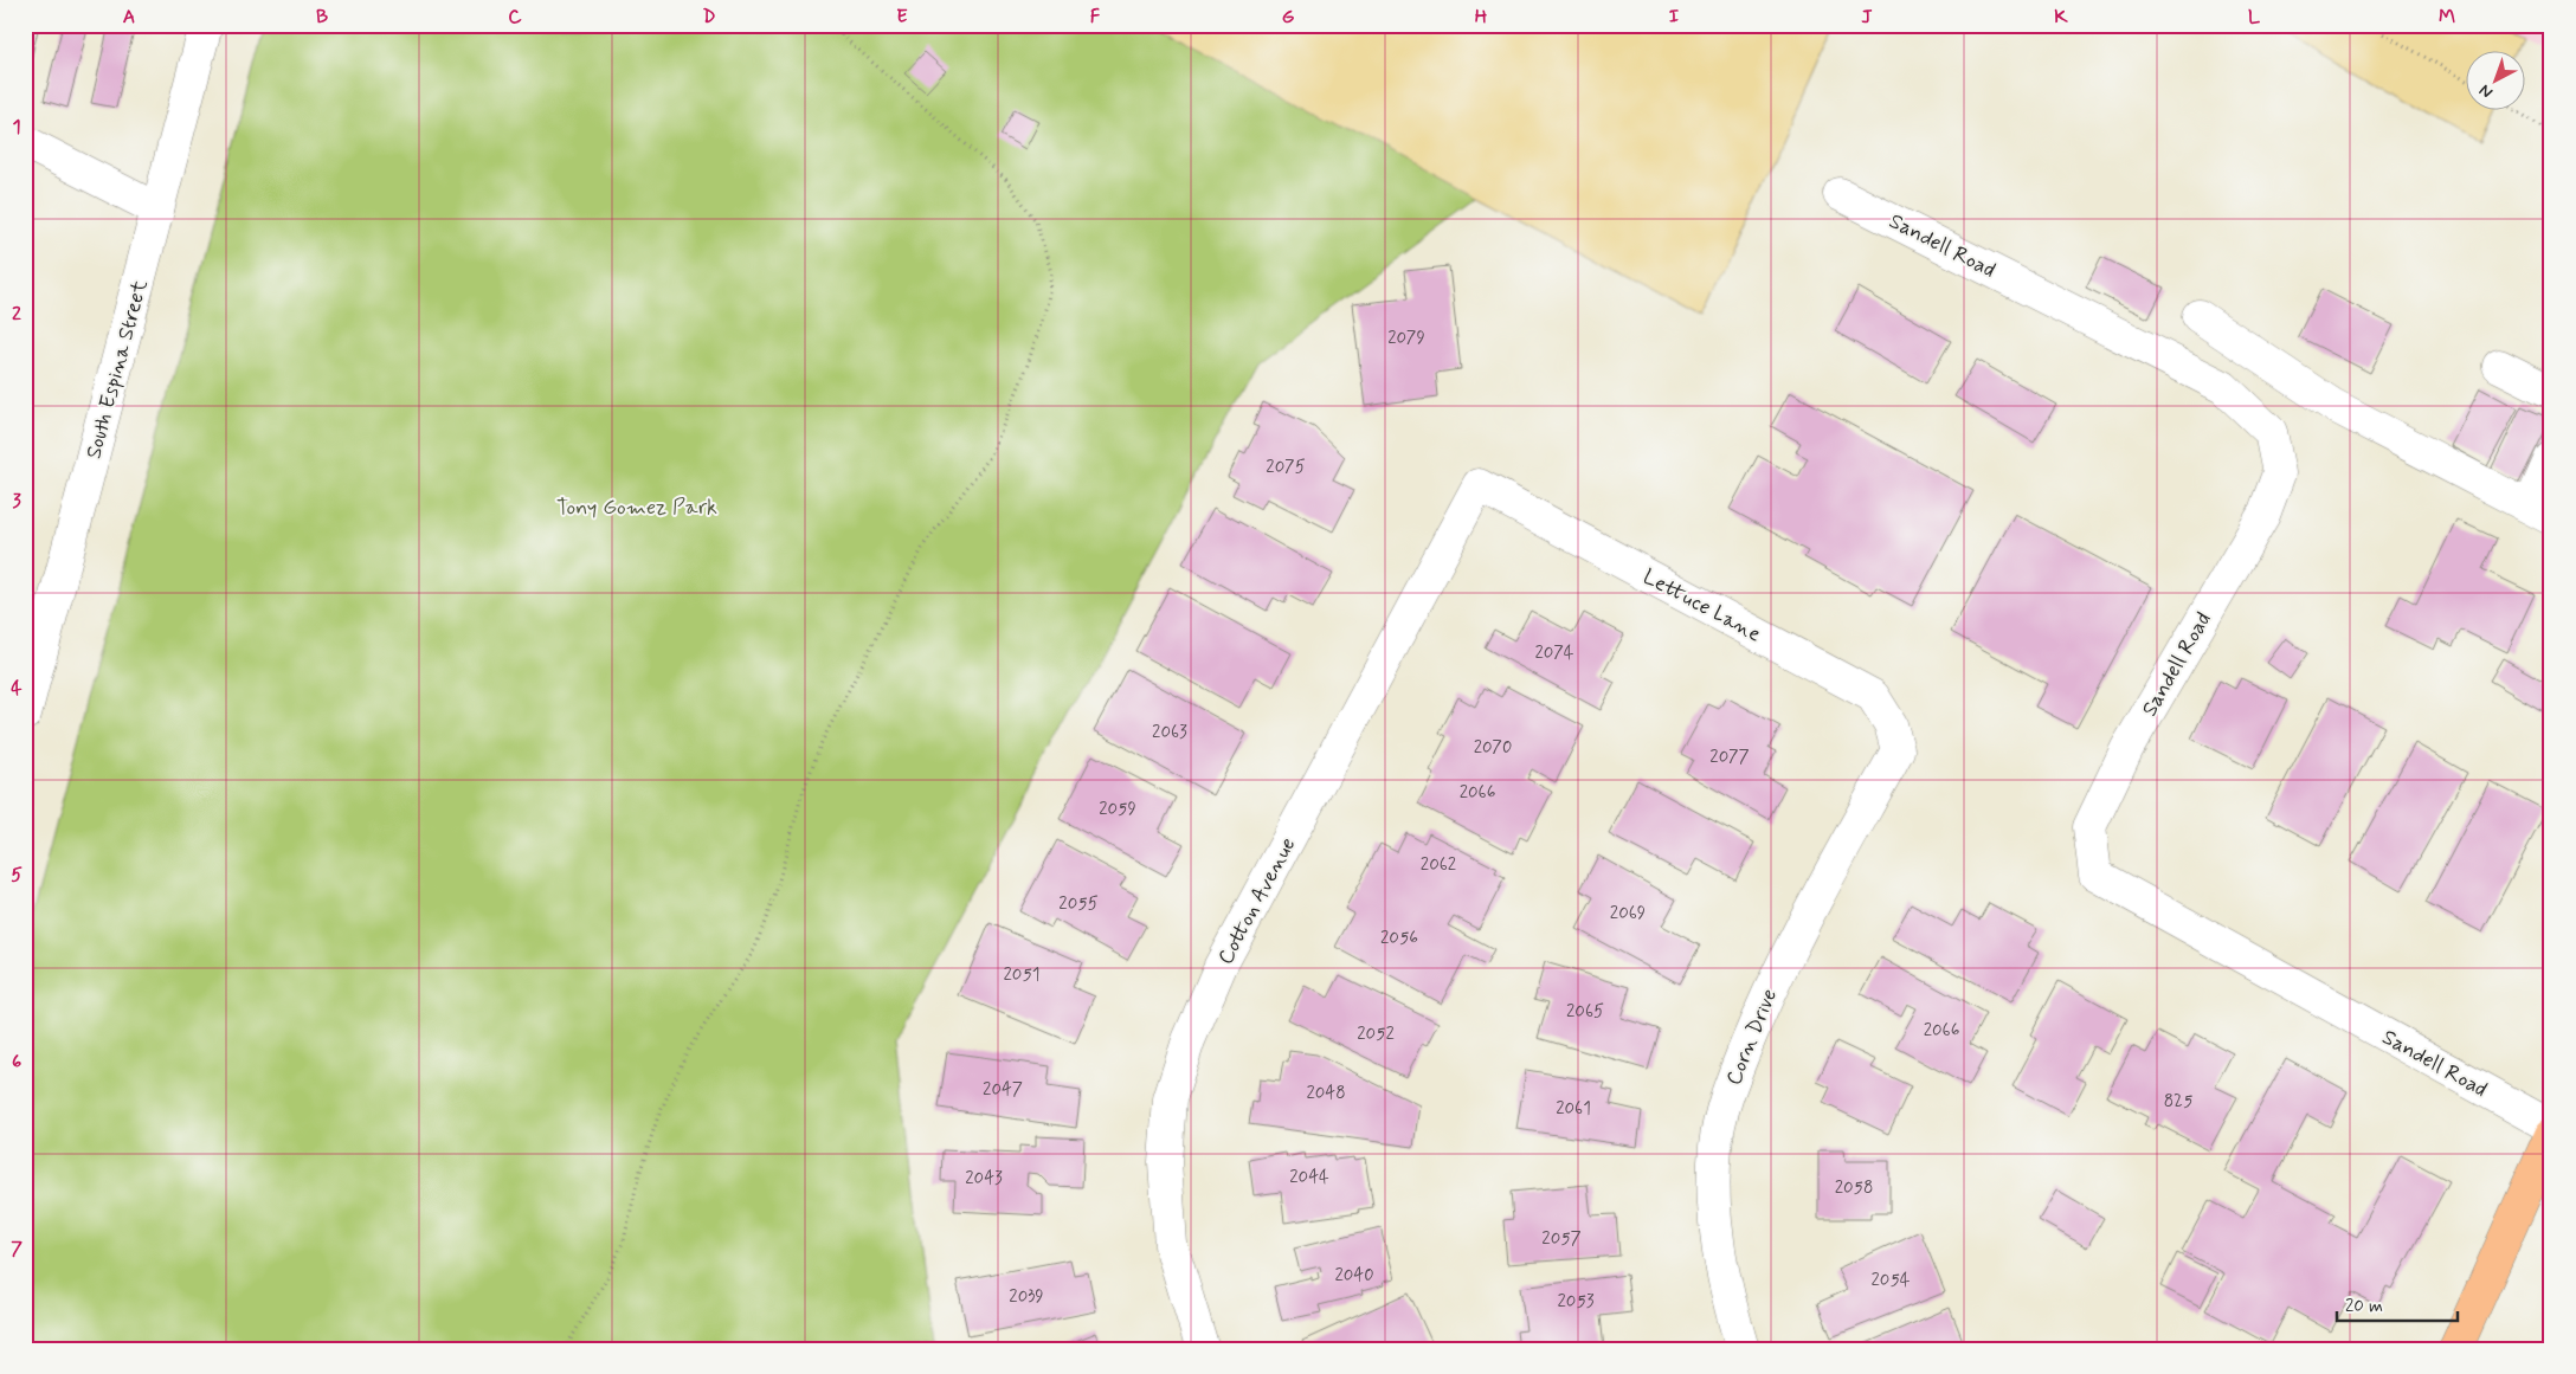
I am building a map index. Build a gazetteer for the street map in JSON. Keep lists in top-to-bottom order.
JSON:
{
  "streets": {
    "street": [
      "Sandell Road",
      "South Espina Street",
      "Lettuce Lane",
      "Cotton Avenue",
      "Corn Drive"
    ]
  },
  "crossings": [
    ["Lettuce Lane", "Cotton Avenue"],
    ["Lettuce Lane", "Corn Drive"]
  ],
  "parks": ["Tony Gomez Park"],
  "house_numbers": [
    "2079",
    "2075",
    "2074",
    "2063",
    "2070",
    "2077",
    "2066",
    "2059",
    "2062",
    "2055",
    "2069",
    "2056",
    "2051",
    "2065",
    "2066",
    "2052",
    "2047",
    "2048",
    "825",
    "2061",
    "2044",
    "2043",
    "2058",
    "2057",
    "2040",
    "2054",
    "2039",
    "2053"
  ],
  "scale_bar": "20 m",
  "north": "bottom left",
  "grid": {
    "columns": [
      "A",
      "B",
      "C",
      "D",
      "E",
      "F",
      "G",
      "H",
      "I",
      "J",
      "K",
      "L",
      "M"
    ],
    "rows": [
      "1",
      "2",
      "3",
      "4",
      "5",
      "6",
      "7"
    ]
  }
}
